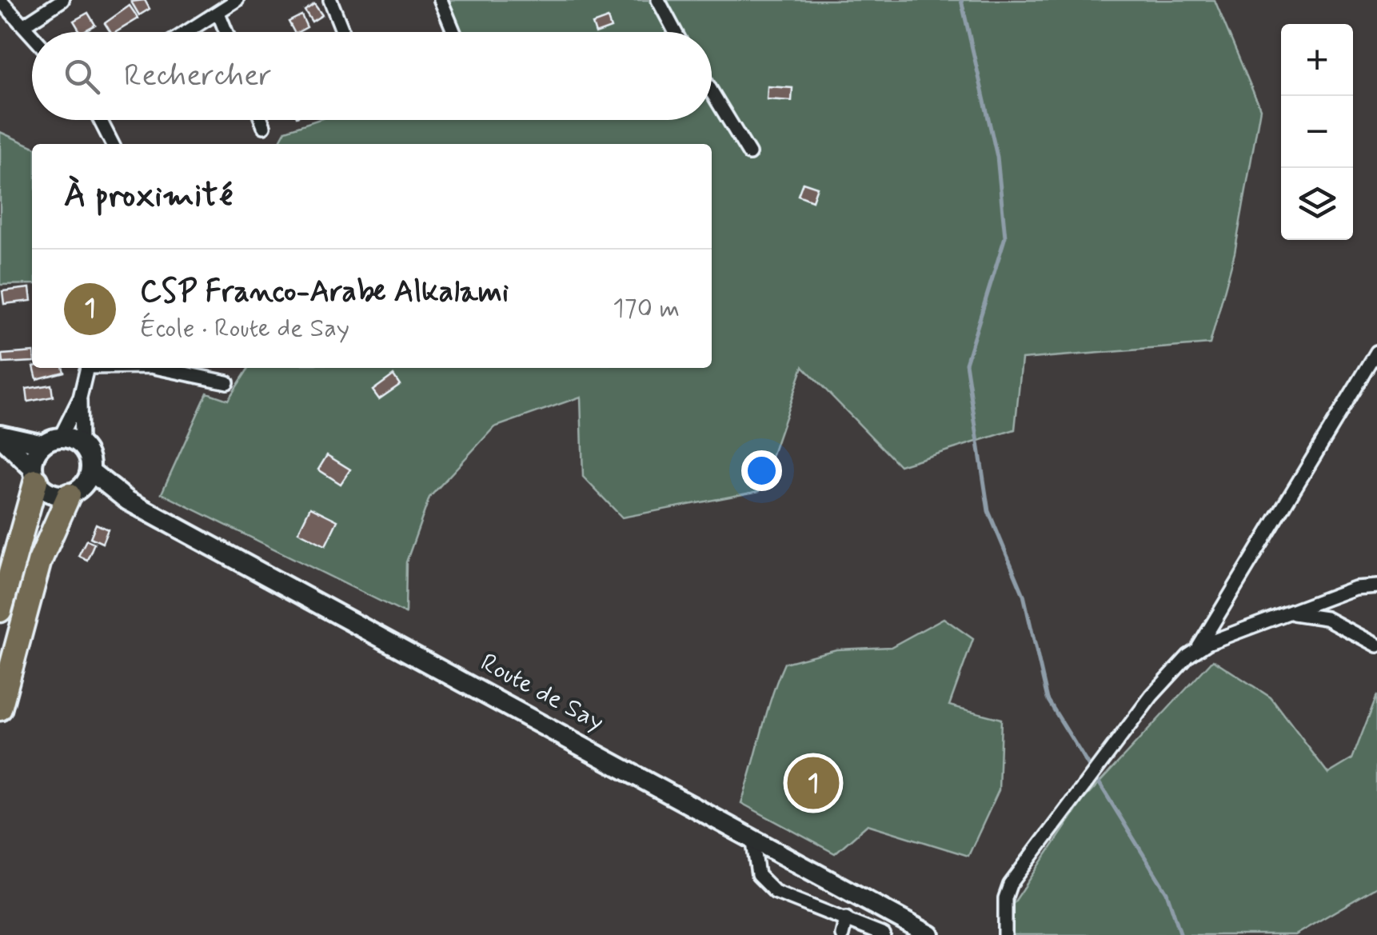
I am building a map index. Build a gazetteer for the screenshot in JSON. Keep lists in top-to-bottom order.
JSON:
{
  "streets": {
    "main road": ["Route de Say"]
  },
  "page": {
    "map_buttons": ["+", "−"],
    "search": "Rechercher",
    "heading": "À proximité",
    "list": [
      {
        "mark": "1",
        "name": "CSP Franco-Arabe Alkalami",
        "note": "École · Route de Say",
        "value": "170 m"
      }
    ],
    "pins": "1"
  }
}
